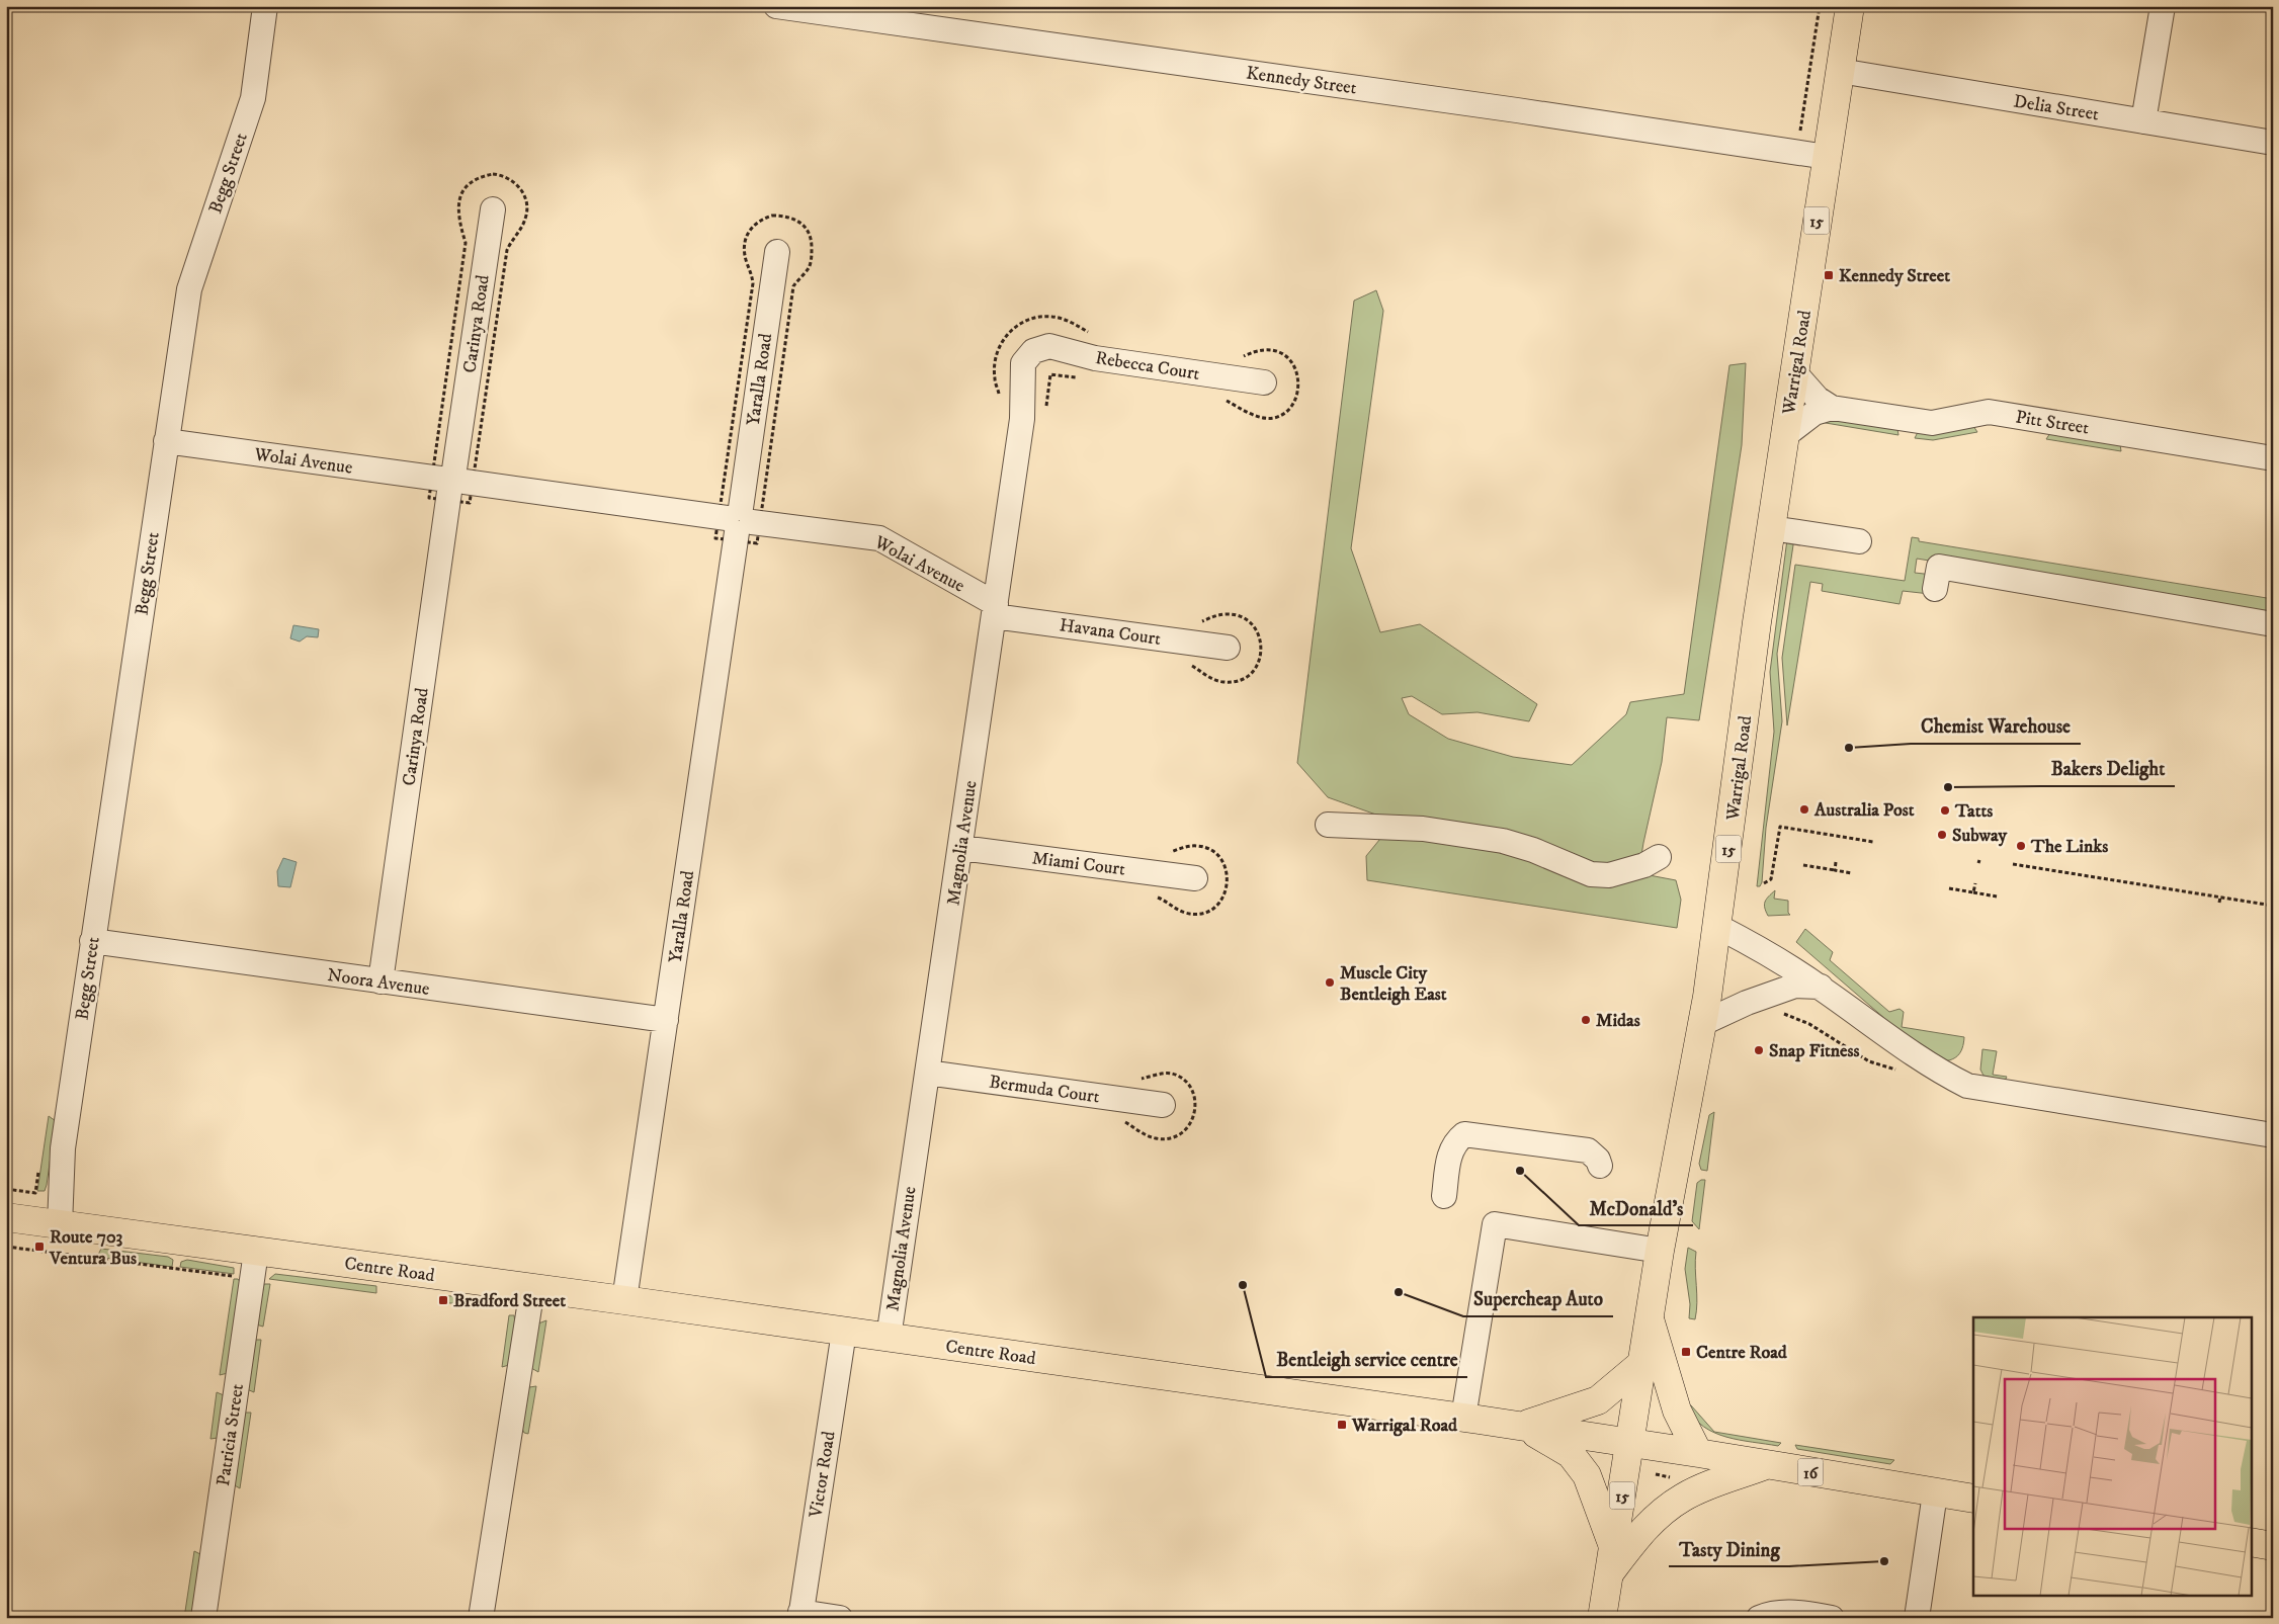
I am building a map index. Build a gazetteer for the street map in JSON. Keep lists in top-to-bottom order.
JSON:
{
  "streets": {
    "main road": [
      "15",
      "Warrigal Road",
      "Centre Road",
      "16"
    ],
    "street": [
      "Kennedy Street",
      "Delia Street",
      "Begg Street",
      "Carinya Road",
      "Rebecca Court",
      "Yaralla Road",
      "Pitt Street",
      "Wolai Avenue",
      "Havana Court",
      "Magnolia Avenue",
      "Miami Court",
      "Noora Avenue",
      "Bermuda Court",
      "Patricia Street",
      "Victor Road"
    ]
  },
  "crossings": [
    ["Kennedy Street", "Warrigal Road"],
    ["Delia Street", "Warrigal Road"],
    ["Begg Street", "Wolai Avenue"],
    ["Begg Street", "Noora Avenue"],
    ["Begg Street", "Centre Road"],
    ["Carinya Road", "Wolai Avenue"],
    ["Carinya Road", "Noora Avenue"],
    ["Warrigal Road", "Pitt Street"],
    ["Warrigal Road", "Centre Road"],
    ["Rebecca Court", "Magnolia Avenue"],
    ["Yaralla Road", "Wolai Avenue"],
    ["Yaralla Road", "Noora Avenue"],
    ["Yaralla Road", "Centre Road"],
    ["Wolai Avenue", "Havana Court"],
    ["Wolai Avenue", "Magnolia Avenue"],
    ["Havana Court", "Magnolia Avenue"],
    ["Magnolia Avenue", "Miami Court"],
    ["Magnolia Avenue", "Bermuda Court"],
    ["Magnolia Avenue", "Centre Road"],
    ["Centre Road", "Patricia Street"],
    ["Centre Road", "Victor Road"]
  ],
  "places": {
    "transit": [
      "Kennedy Street",
      "Route 703 Ventura Bus",
      "Bradford Street",
      "Centre Road",
      "Warrigal Road"
    ],
    "other": [
      "Chemist Warehouse",
      "Bakers Delight",
      "Australia Post",
      "Tatts",
      "Subway",
      "The Links",
      "Muscle City Bentleigh East",
      "Midas",
      "Snap Fitness",
      "McDonald's",
      "Bentleigh service centre",
      "Supercheap Auto",
      "Tasty Dining"
    ]
  }
}
